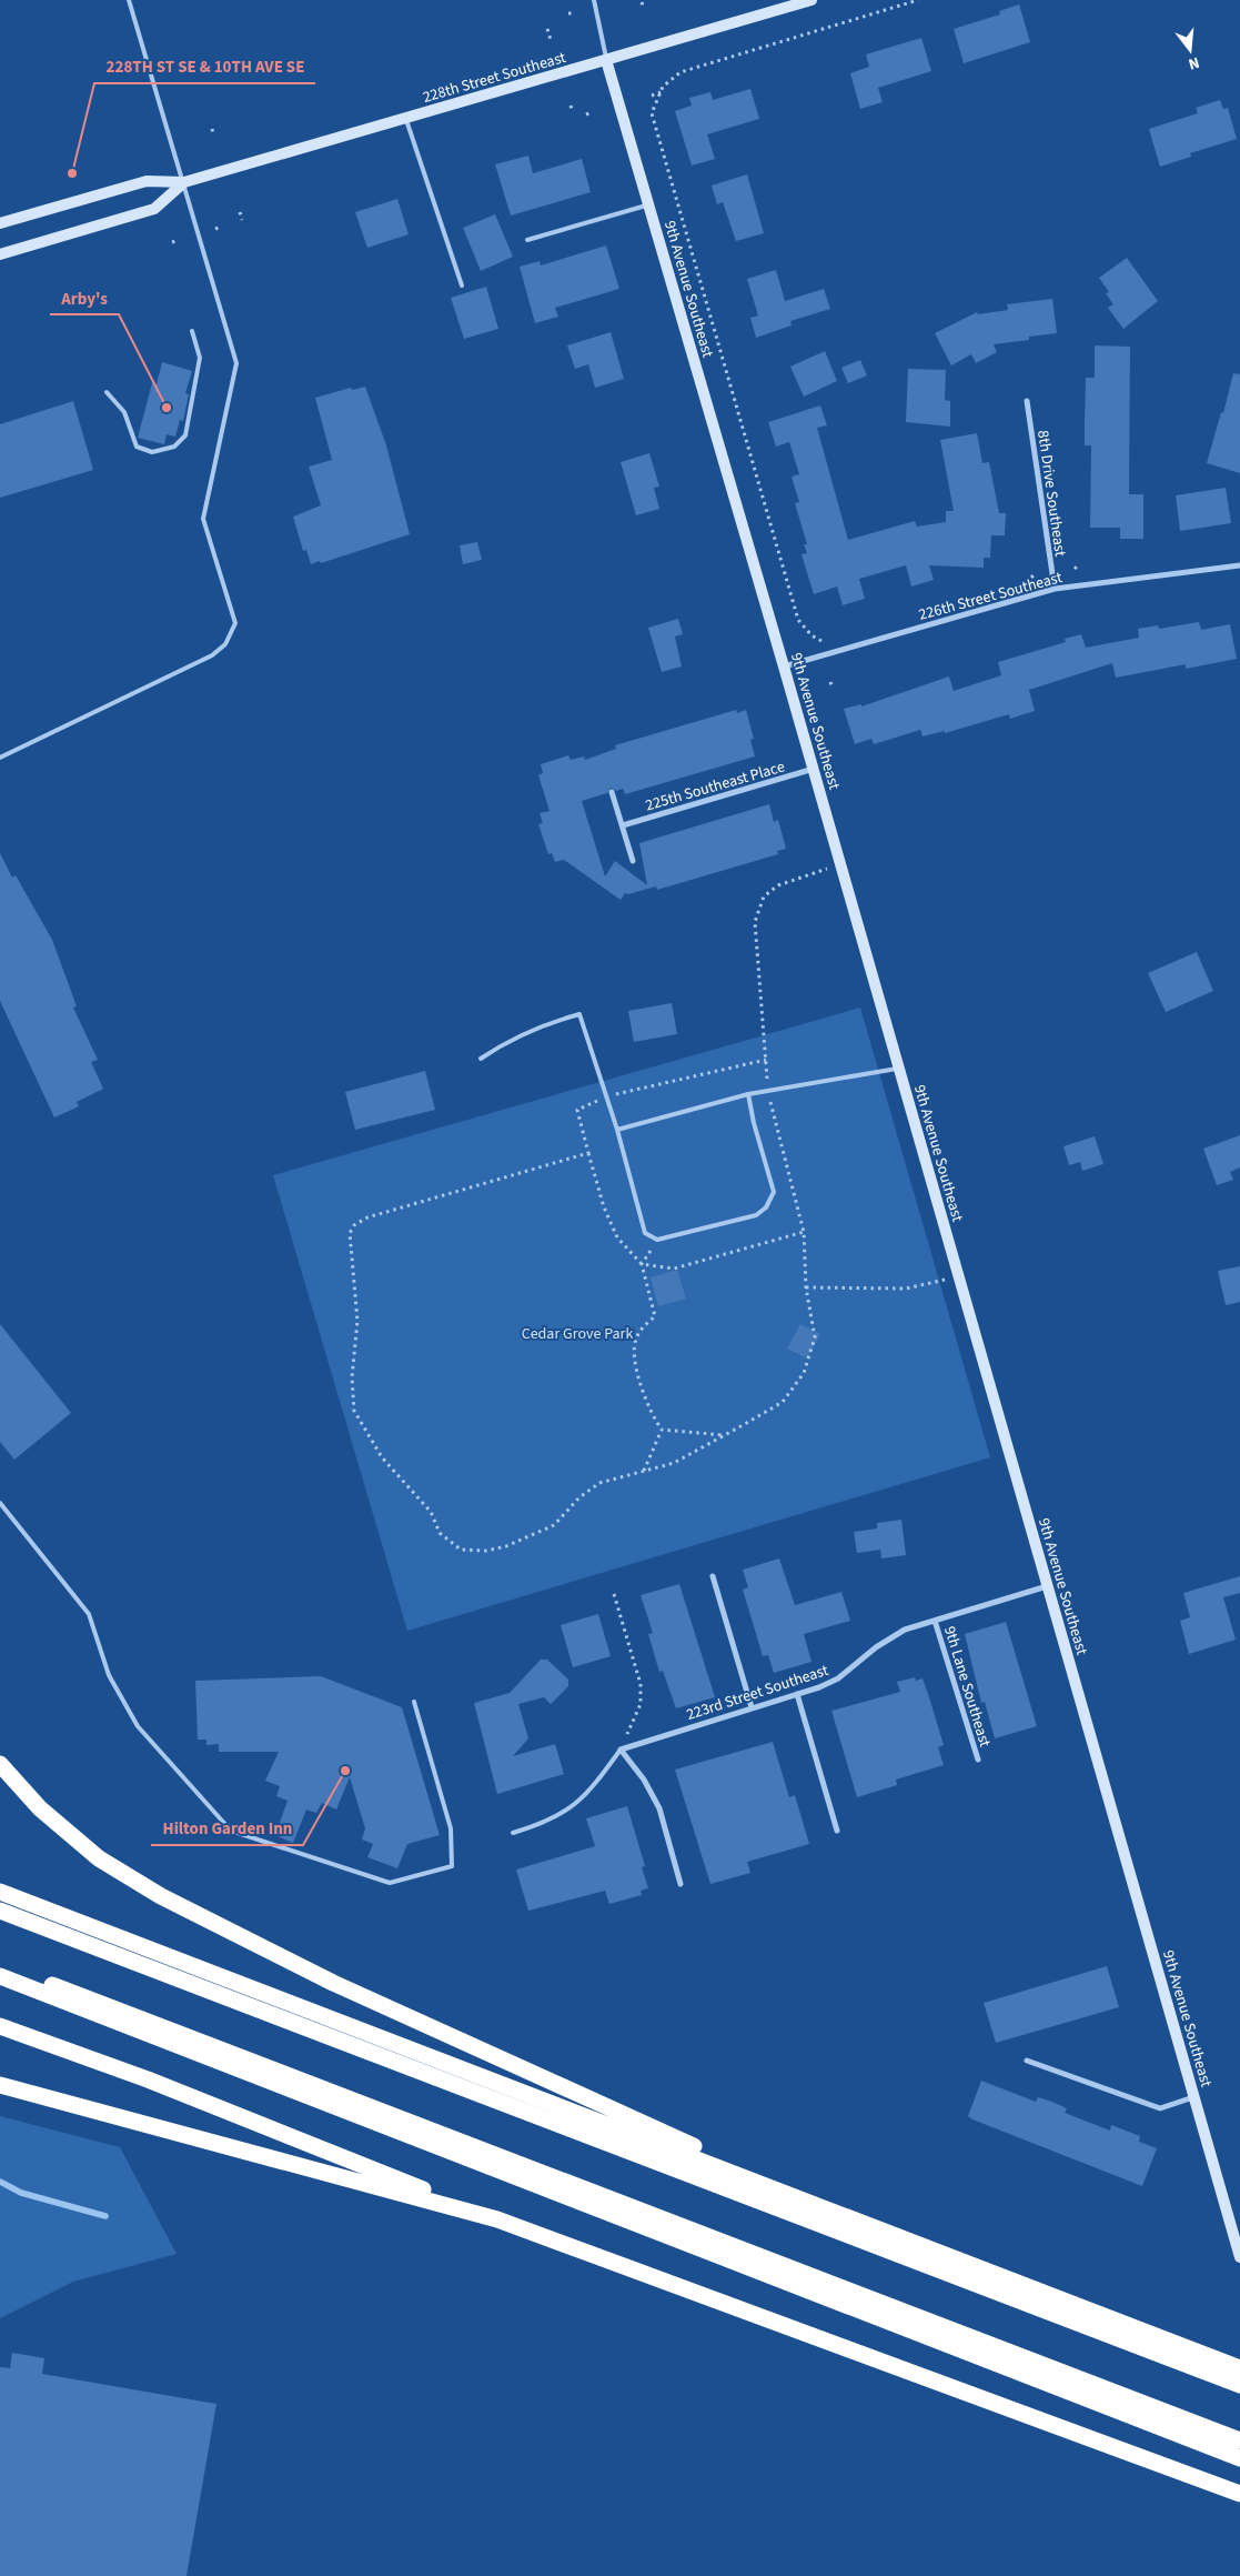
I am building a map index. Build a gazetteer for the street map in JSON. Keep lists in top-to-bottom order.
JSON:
{
  "streets": {
    "main road": ["228th Street Southeast", "9th Avenue Southeast"],
    "street": [
      "8th Drive Southeast",
      "226th Street Southeast",
      "225th Southeast Place",
      "9th Lane Southeast",
      "223rd Street Southeast"
    ]
  },
  "crossings": [
    ["228th Street Southeast", "9th Avenue Southeast"],
    ["9th Avenue Southeast", "226th Street Southeast"],
    ["9th Avenue Southeast", "225th Southeast Place"],
    ["9th Avenue Southeast", "223rd Street Southeast"],
    ["8th Drive Southeast", "226th Street Southeast"],
    ["9th Lane Southeast", "223rd Street Southeast"]
  ],
  "parks": ["Cedar Grove Park"],
  "places": ["228TH ST SE & 10TH AVE SE", "Arby's", "Hilton Garden Inn"],
  "north": "bottom"
}
